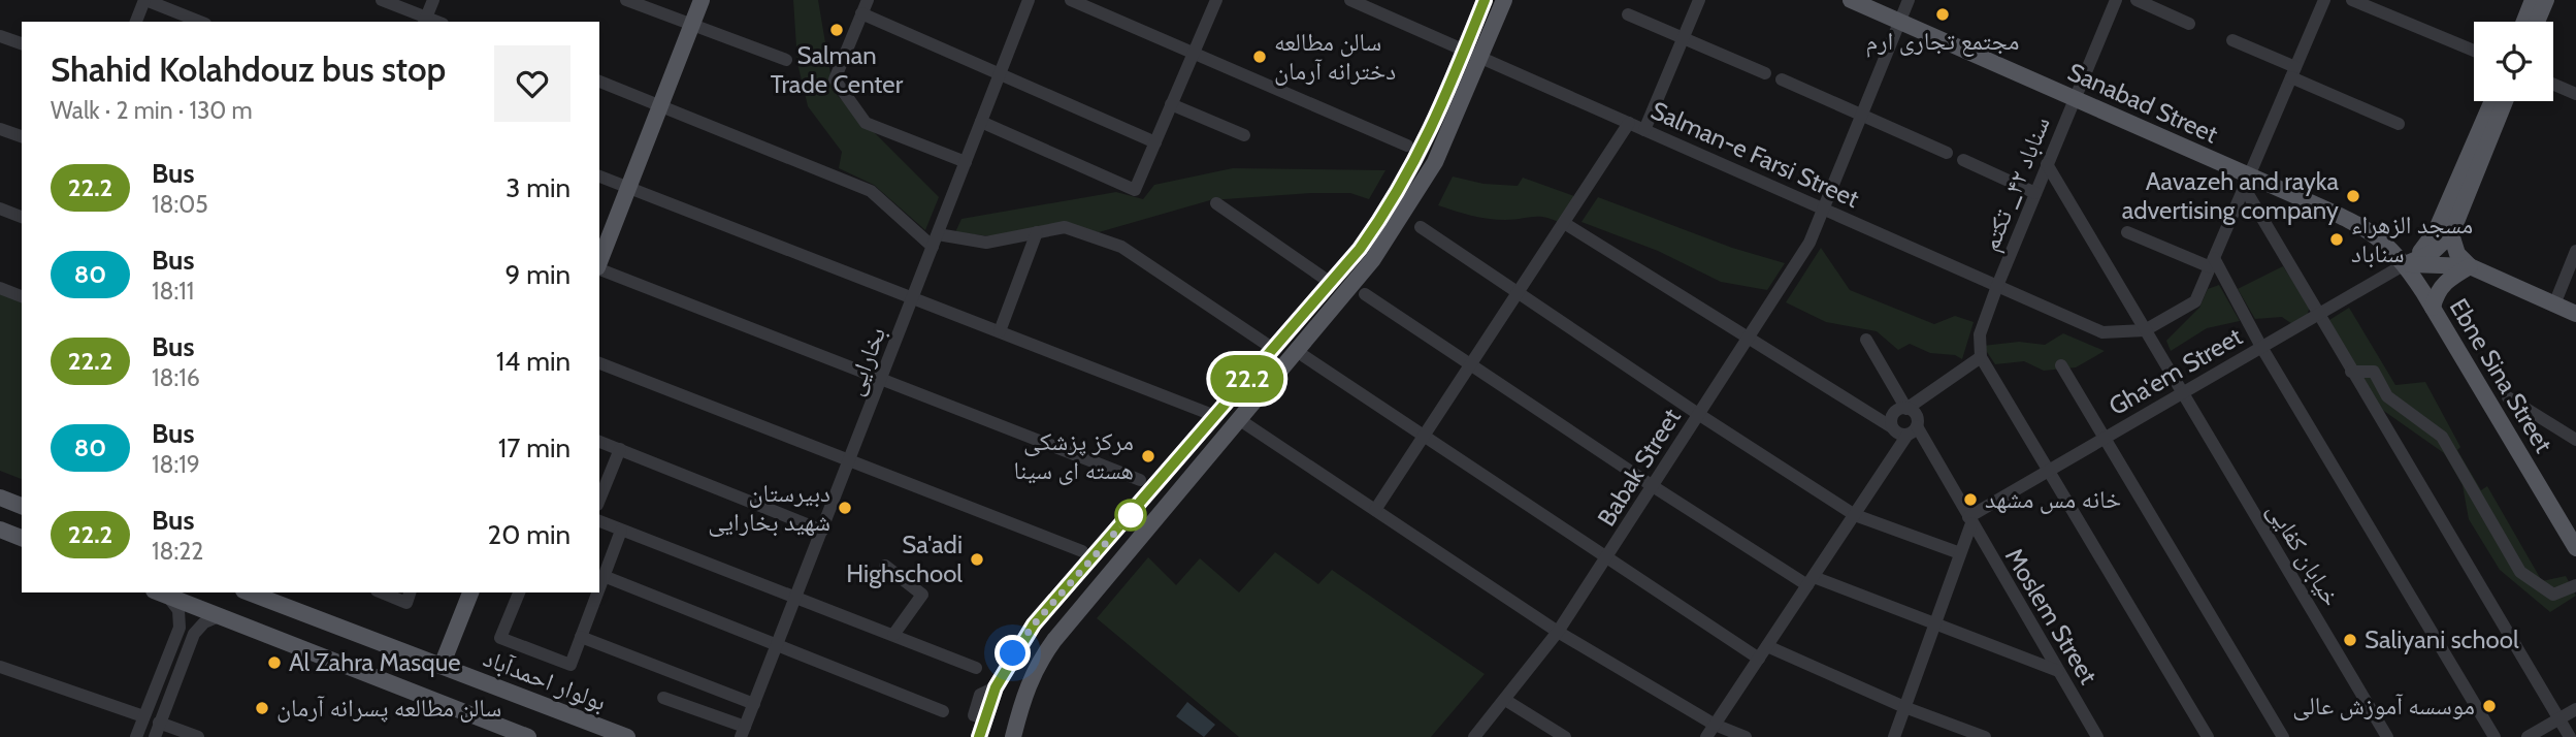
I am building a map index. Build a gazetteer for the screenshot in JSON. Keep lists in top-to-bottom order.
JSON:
{
  "streets": {
    "main road": ["Sanabad Street", "Ebne Sina Street", "بولوار احمدآباد"],
    "street": [
      "Salman-e Farsi Street",
      "سناباد ۴۲_ تکتم",
      "بخارایی",
      "Gha'em Street",
      "Babak Street",
      "خیابان کفایی",
      "Moslem Street"
    ]
  },
  "crossings": [
    ["Sanabad Street", "سناباد ۴۲_ تکتم"],
    ["Sanabad Street", "Gha'em Street"],
    ["Sanabad Street", "Ebne Sina Street"],
    ["Sanabad Street", "Babak Street"],
    ["Salman-e Farsi Street", "سناباد ۴۲_ تکتم"],
    ["Salman-e Farsi Street", "Babak Street"],
    ["Salman-e Farsi Street", "خیابان کفایی"],
    ["سناباد ۴۲_ تکتم", "خیابان کفایی"],
    ["Gha'em Street", "Ebne Sina Street"],
    ["Gha'em Street", "خیابان کفایی"],
    ["Gha'em Street", "Moslem Street"]
  ],
  "places": [
    "مجتمع تجاری ارم",
    "Salman Trade Center",
    "سالن مطالعه دخترانه آرمان",
    "Aavazeh and rayka advertising company",
    "مسجد الزهراء سناباد",
    "مرکز پزشکی هسته ای سینا",
    "خانه مس مشهد",
    "دبیرستان شهید بخارایی",
    "Sa'adi Highschool",
    "Saliyani school",
    "Al Zahra Masque",
    "موسسه آموزش عالی",
    "سالن مطالعه پسرانه آرمان"
  ],
  "lines": ["bus line 22.2"],
  "page": {
    "on_map": "22.2",
    "heading": ["Shahid Kolahdouz bus stop", "Walk · 2 min · 130 m"],
    "list": [
      {
        "mark": "22.2",
        "name": "Bus",
        "note": "18:05",
        "value": "3 min"
      },
      {
        "mark": "80",
        "name": "Bus",
        "note": "18:11",
        "value": "9 min"
      },
      {
        "mark": "22.2",
        "name": "Bus",
        "note": "18:16",
        "value": "14 min"
      },
      {
        "mark": "80",
        "name": "Bus",
        "note": "18:19",
        "value": "17 min"
      },
      {
        "mark": "22.2",
        "name": "Bus",
        "note": "18:22",
        "value": "20 min"
      }
    ]
  }
}
